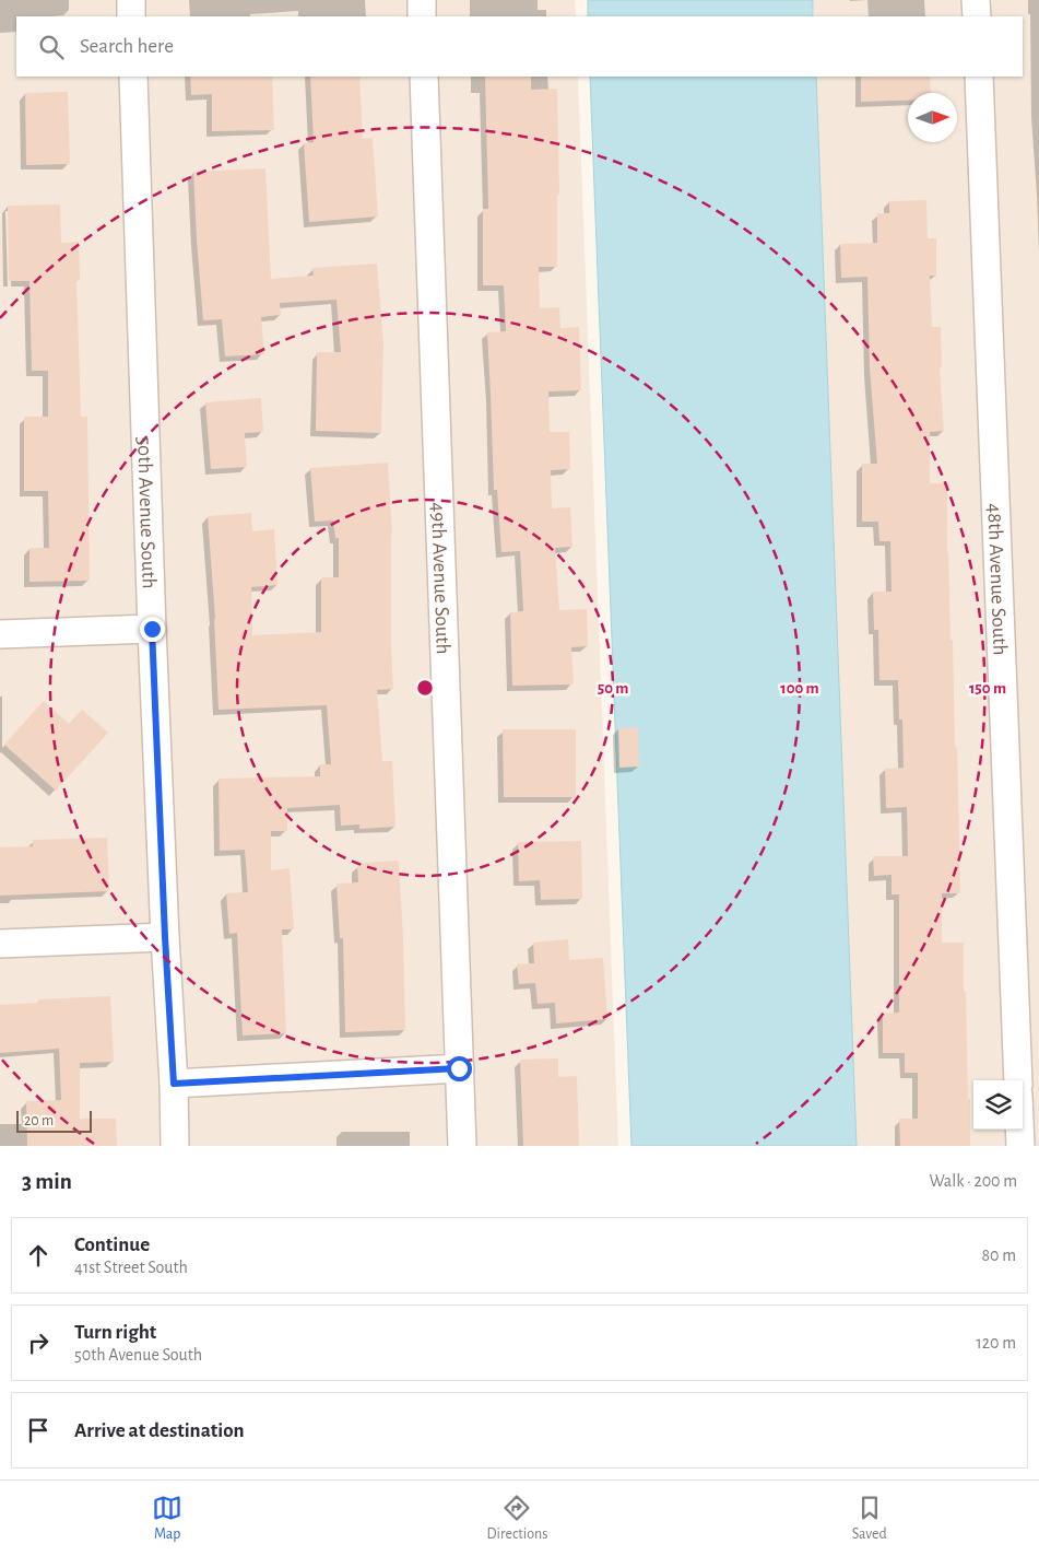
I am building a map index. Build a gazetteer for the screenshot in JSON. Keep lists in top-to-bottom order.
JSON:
{
  "streets": {
    "street": ["50th Avenue South", "49th Avenue South", "48th Avenue South"]
  },
  "scale_bar": "20 m",
  "north": "right",
  "page": {
    "search": "Search here",
    "scale": "20 m",
    "heading": ["3 min", "Walk · 200 m"],
    "list": [
      ["Continue", "41st Street South", "80 m"],
      ["Turn right", "50th Avenue South", "120 m"],
      "Arrive at destination"
    ],
    "nav": ["Map", "Directions", "Saved"]
  },
  "rings": ["50 m", "100 m", "150 m"]
}
